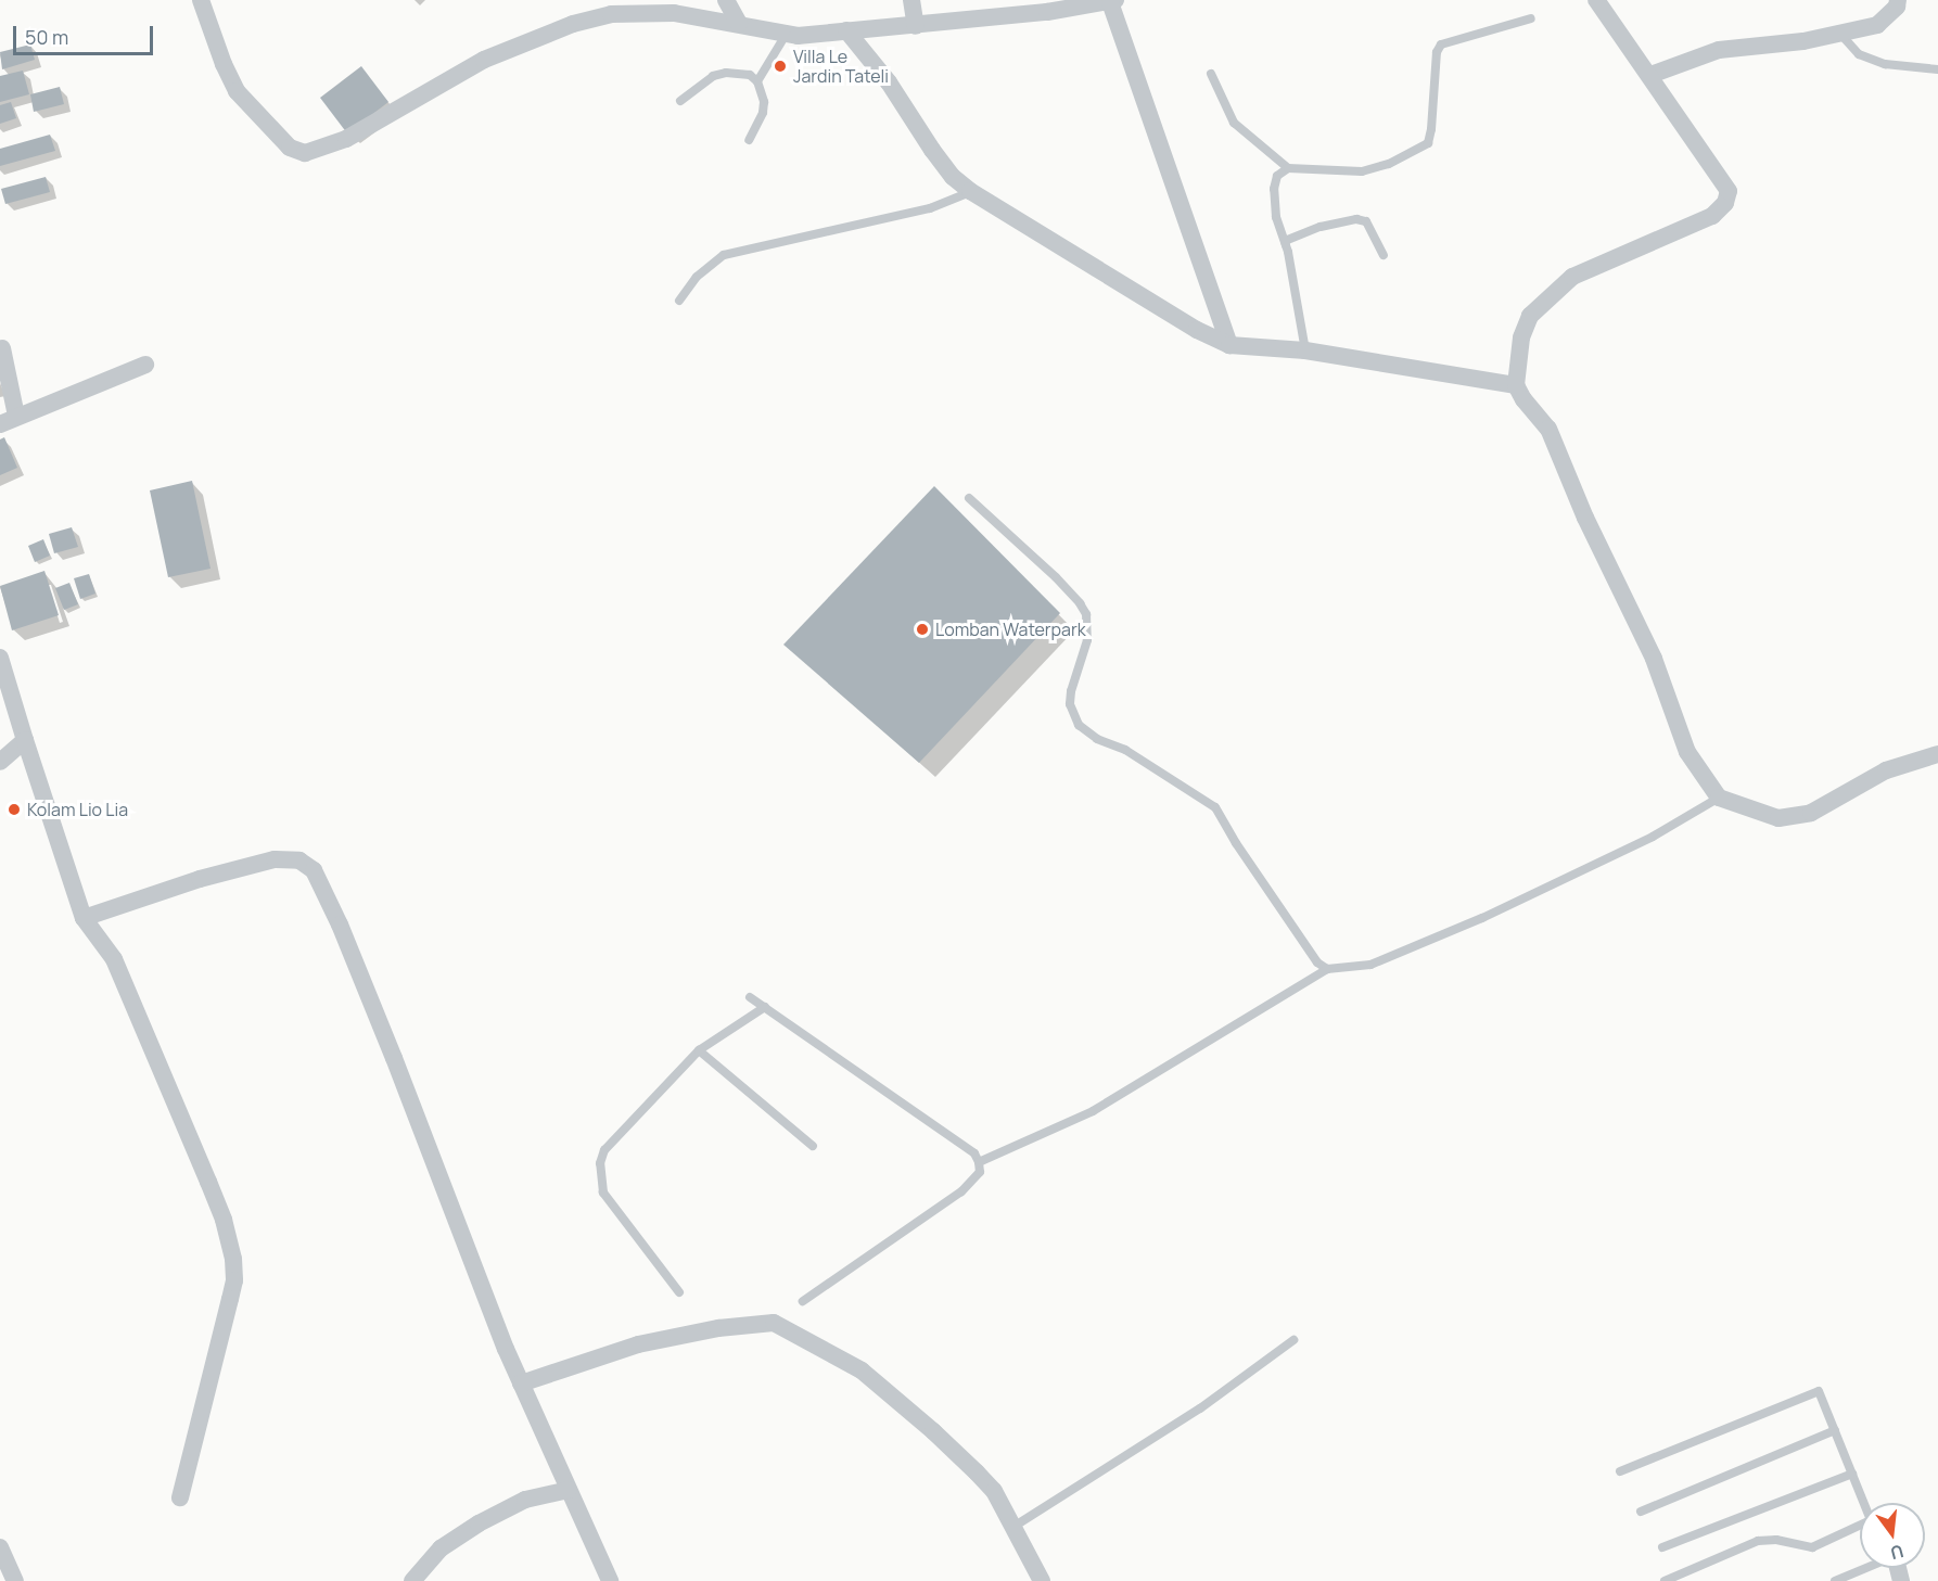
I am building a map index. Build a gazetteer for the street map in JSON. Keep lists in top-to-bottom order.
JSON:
{
  "places": ["Villa Le Jardin Tateli", "Lomban Waterpark", "Kolam Lio Lia"],
  "scale_bar": "50 m",
  "north": "bottom"
}
